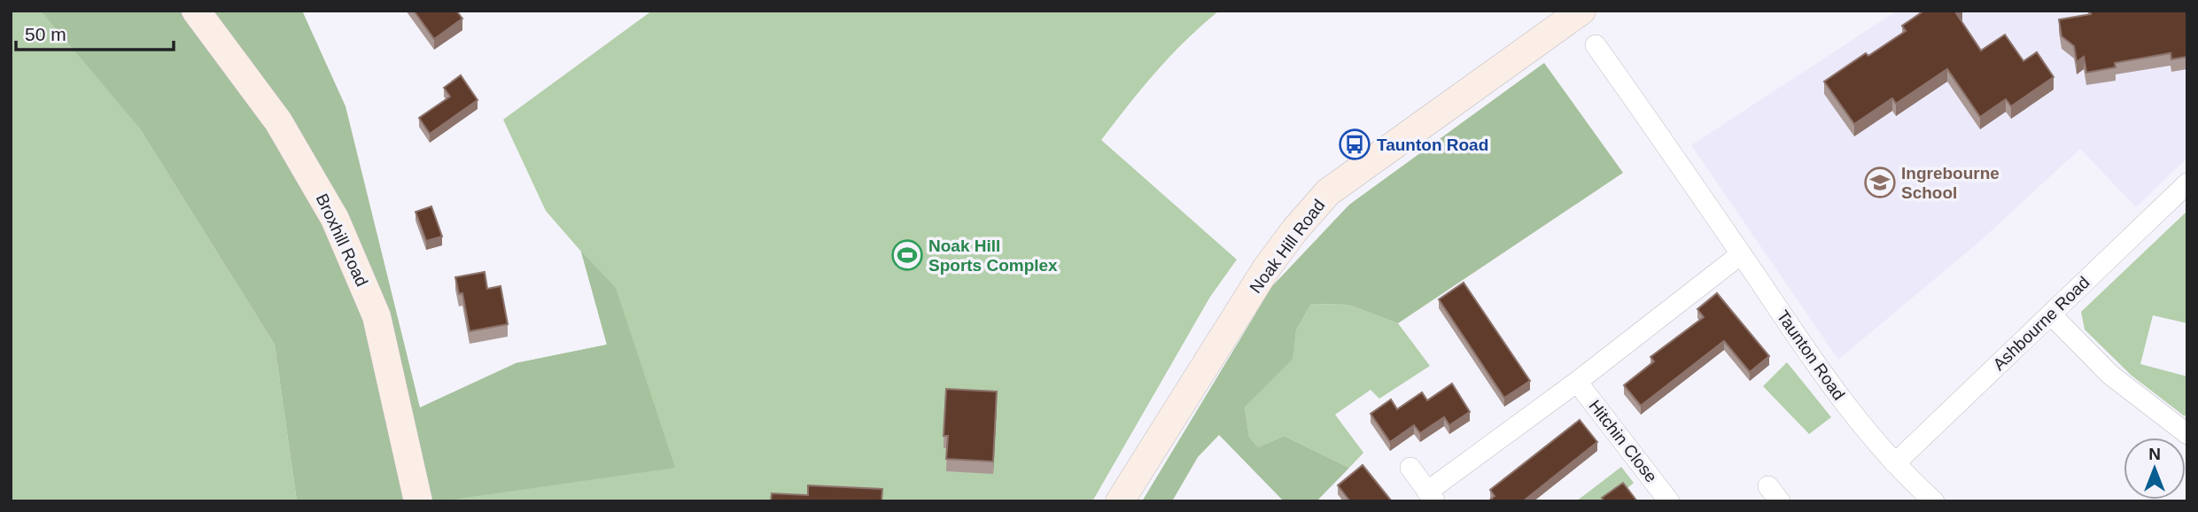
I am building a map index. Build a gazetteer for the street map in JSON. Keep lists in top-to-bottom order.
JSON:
{
  "streets": {
    "street": [
      "Broxhill Road",
      "Noak Hill Road",
      "Ashbourne Road",
      "Taunton Road",
      "Hitchin Close"
    ]
  },
  "crossings": [
    ["Ashbourne Road", "Taunton Road"]
  ],
  "places": {
    "bus stop": ["Taunton Road"],
    "school or university": ["Ingrebourne School"],
    "sports": ["Noak Hill Sports Complex"]
  },
  "scale_bar": "50 m",
  "north": "top"
}
